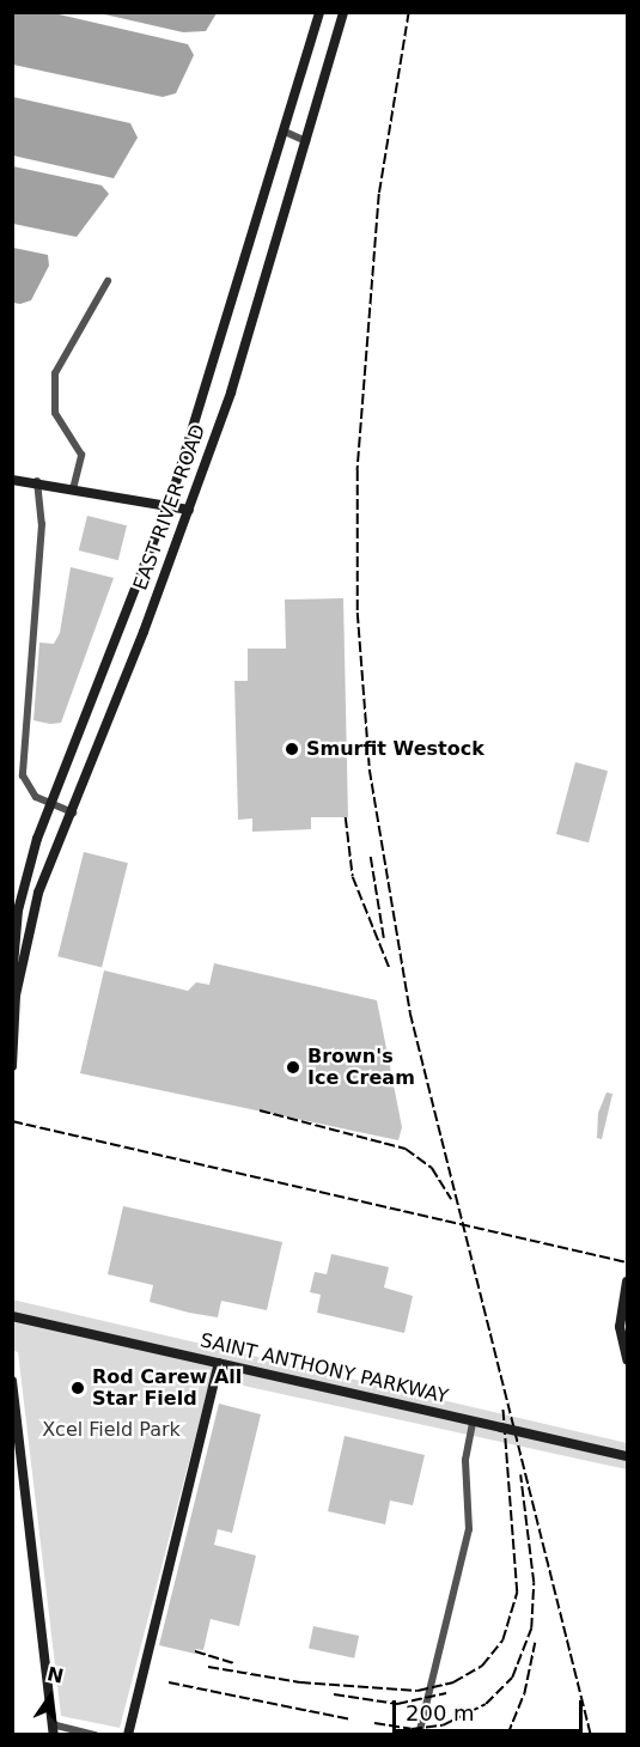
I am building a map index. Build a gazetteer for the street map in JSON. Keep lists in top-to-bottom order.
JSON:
{
  "streets": {
    "street": ["EAST RIVER ROAD", "SAINT ANTHONY PARKWAY"]
  },
  "parks": ["Xcel Field Park"],
  "places": ["Smurfit Westock", "Brown's Ice Cream", "Rod Carew All Star Field"],
  "scale_bar": "200 m",
  "north": "top"
}
